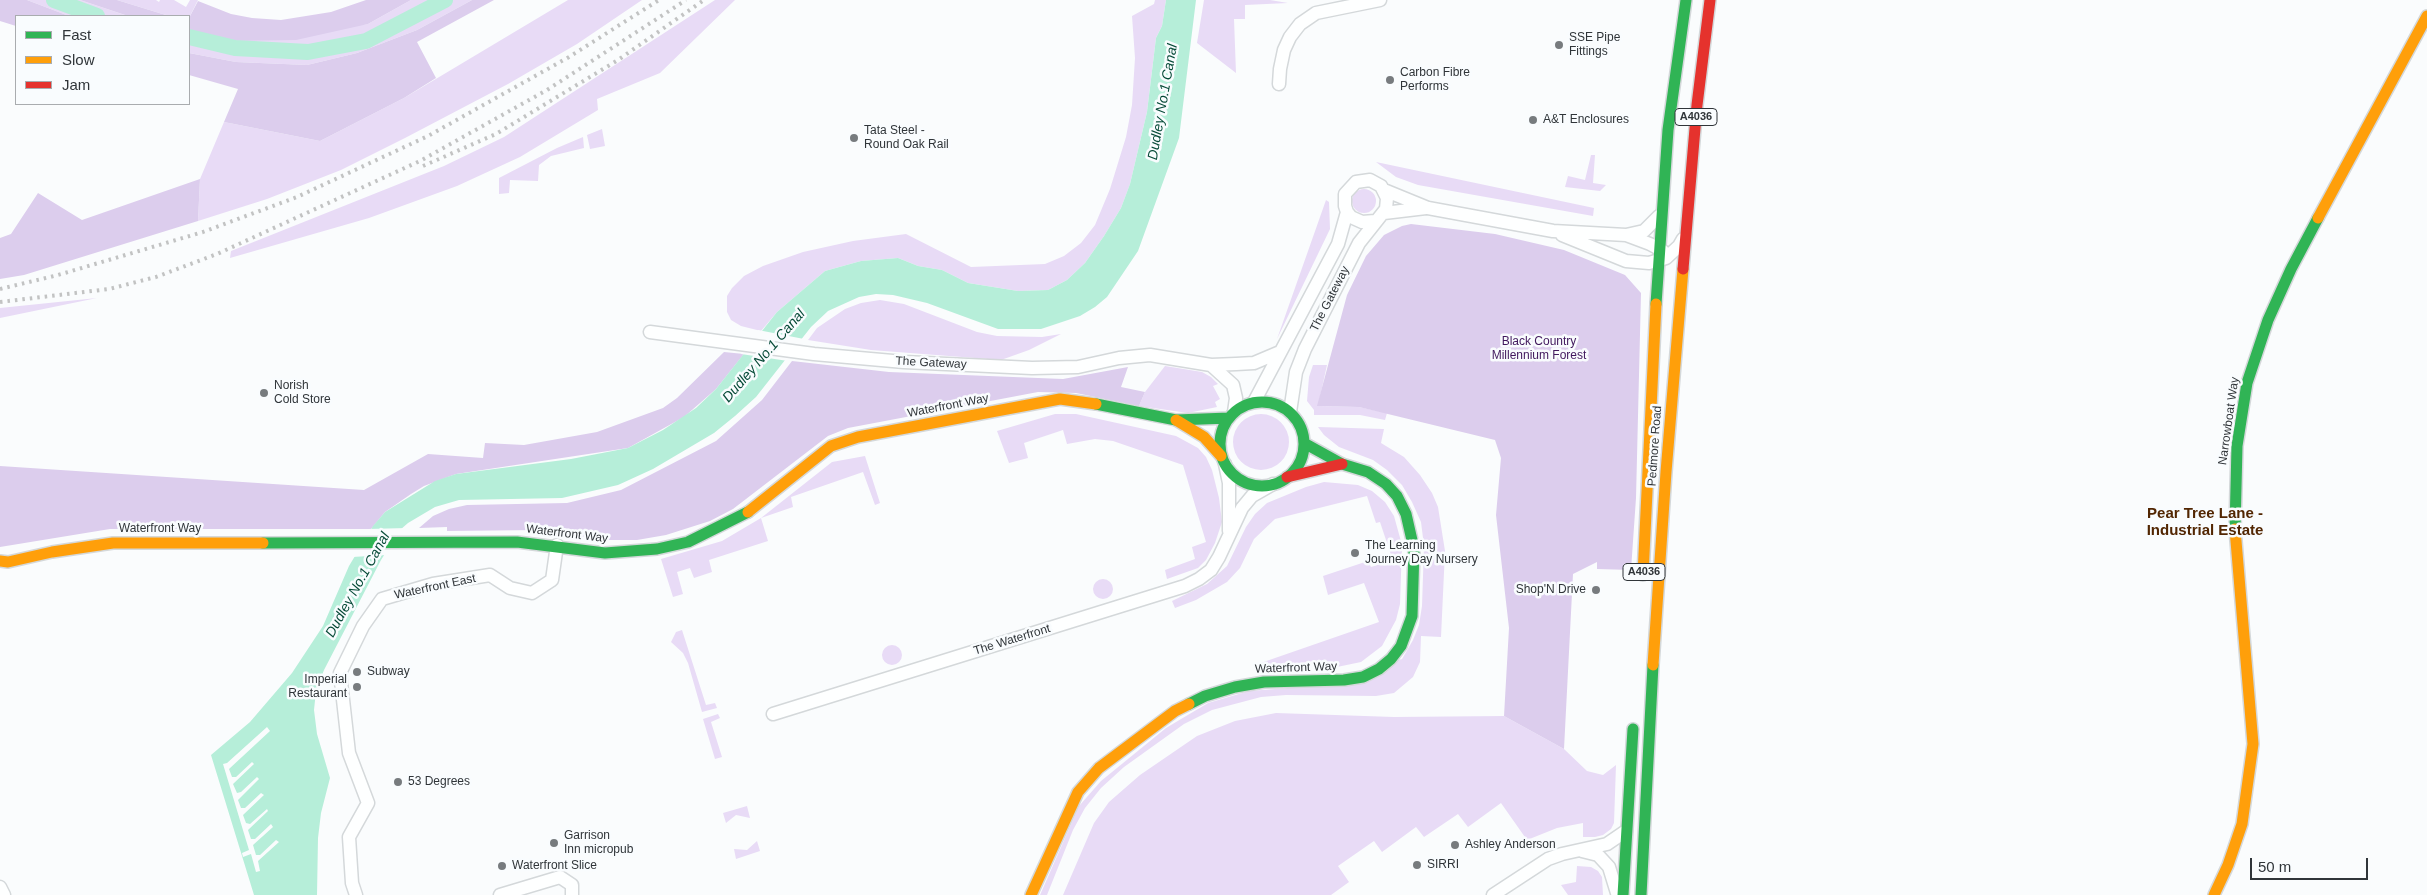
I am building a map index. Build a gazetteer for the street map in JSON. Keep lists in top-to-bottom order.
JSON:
{
  "streets": {
    "main road": [
      "A4036",
      "Waterfront Way",
      "Narrowboat Way",
      "Pedmore Road"
    ],
    "street": ["The Gateway", "Waterfront East", "The Waterfront"]
  },
  "crossings": [
    ["The Gateway", "Waterfront Way"],
    ["The Gateway", "Pedmore Road"],
    ["The Gateway", "The Waterfront"],
    ["Waterfront Way", "Waterfront East"],
    ["Waterfront Way", "The Waterfront"]
  ],
  "districts": ["Pear Tree Lane - Industrial Estate"],
  "water": ["Dudley No.1 Canal"],
  "parks": ["Black Country Millennium Forest"],
  "places": [
    "SSE Pipe Fittings",
    "Carbon Fibre Performs",
    "A&T Enclosures",
    "Tata Steel - Round Oak Rail",
    "Norish Cold Store",
    "The Learning Journey Day Nursery",
    "Shop'N Drive",
    "Subway",
    "Imperial Restaurant",
    "53 Degrees",
    "Garrison Inn micropub",
    "Ashley Anderson",
    "SIRRI",
    "Waterfront Slice"
  ],
  "legend": ["Fast", "Slow", "Jam"],
  "scale_bar": "50 m"
}
